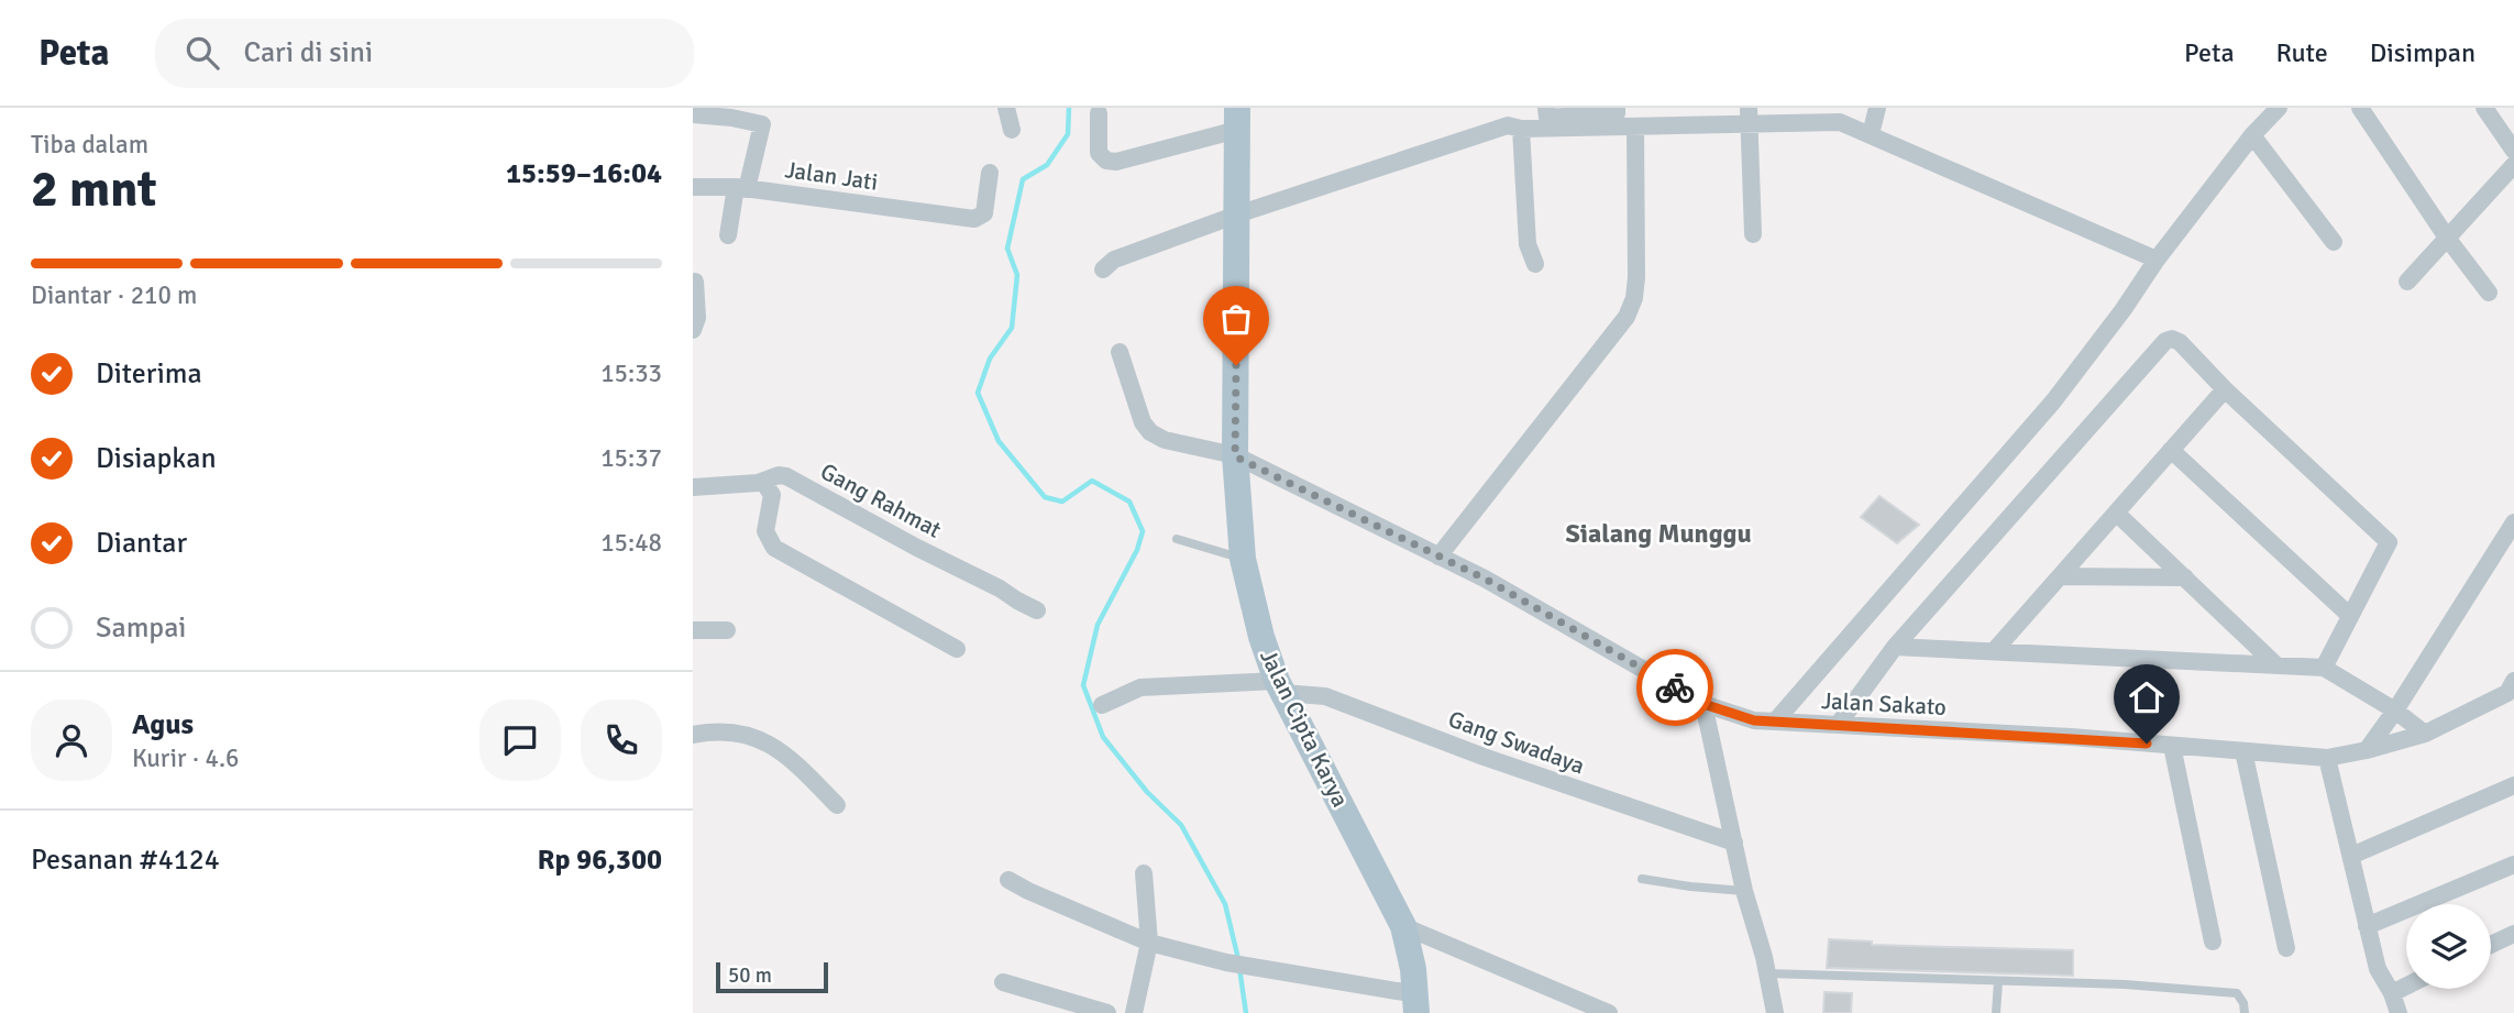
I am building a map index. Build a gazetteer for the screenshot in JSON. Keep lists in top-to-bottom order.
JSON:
{
  "streets": {
    "main road": ["Jalan Cipta Karya"],
    "street": [
      "Jalan Jati",
      "Gang Rahmat",
      "Jalan Sakato",
      "Gang Swadaya"
    ]
  },
  "crossings": [
    ["Jalan Sakato", "Jalan Cipta Karya"],
    ["Jalan Cipta Karya", "Gang Swadaya"]
  ],
  "districts": ["Sialang Munggu"],
  "scale_bar": "50 m",
  "page": {
    "header": "Peta",
    "search": "Cari di sini",
    "nav": ["Peta", "Rute", "Disimpan"],
    "heading": ["2 mnt", "Tiba dalam", "15:59–16:04"],
    "panel": [
      "Agus",
      "Kurir · 4.6",
      "Pesanan #4124",
      "Rp 96,300"
    ],
    "bar": "Diantar · 210 m",
    "list": [
      ["Diterima", "15:33"],
      ["Disiapkan", "15:37"],
      ["Diantar", "15:48"],
      "Sampai"
    ],
    "scale": "50 m"
  }
}
